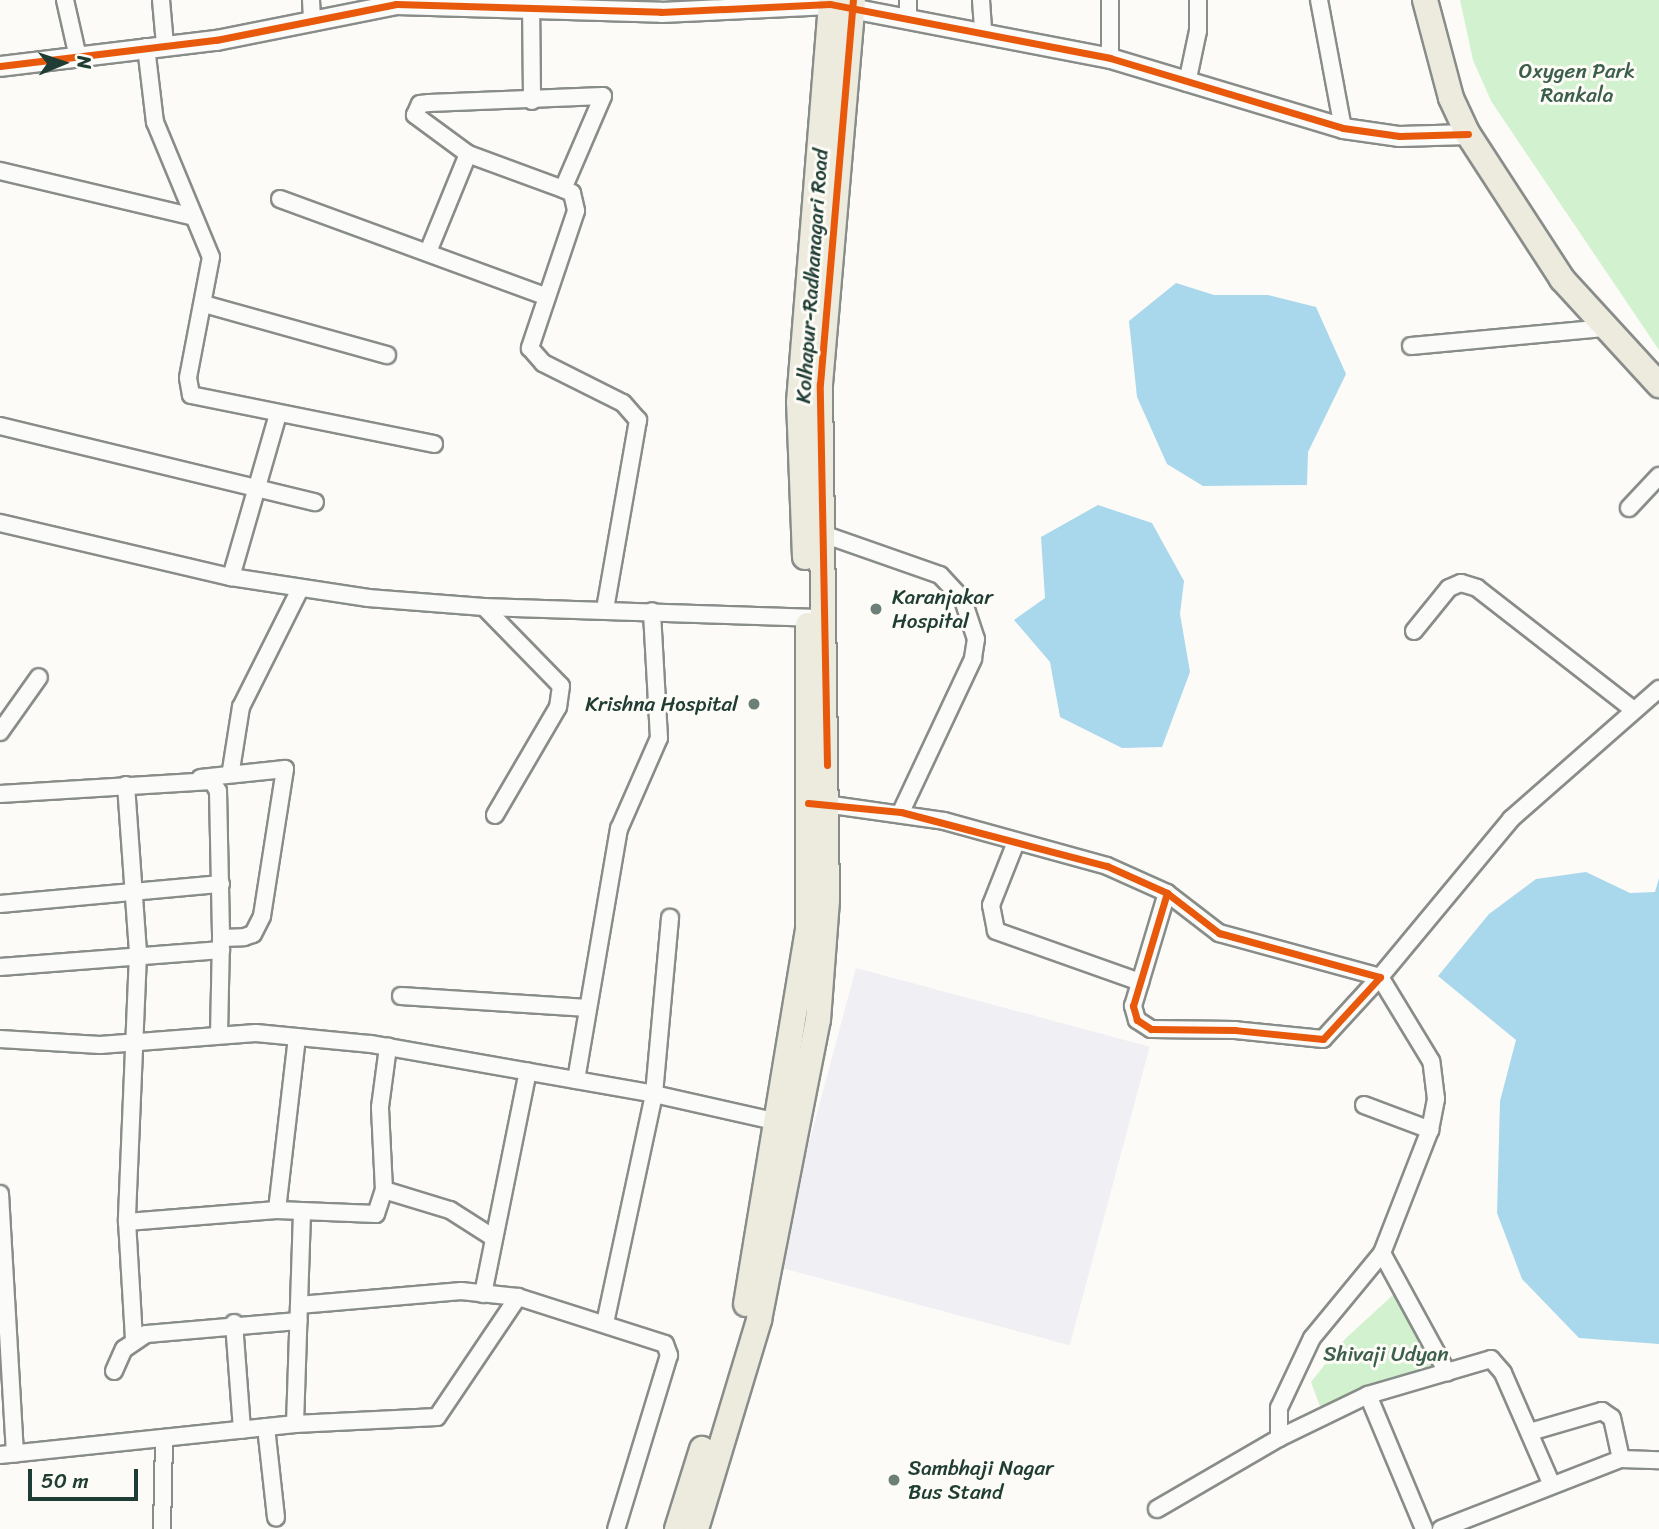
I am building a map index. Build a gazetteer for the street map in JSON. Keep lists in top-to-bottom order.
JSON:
{
  "streets": {
    "main road": ["Kolhapur-Radhanagari Road"]
  },
  "parks": ["Oxygen Park Rankala", "Shivaji Udyan"],
  "places": ["Karanjakar Hospital", "Krishna Hospital", "Sambhaji Nagar Bus Stand"],
  "scale_bar": "50 m",
  "north": "right"
}
